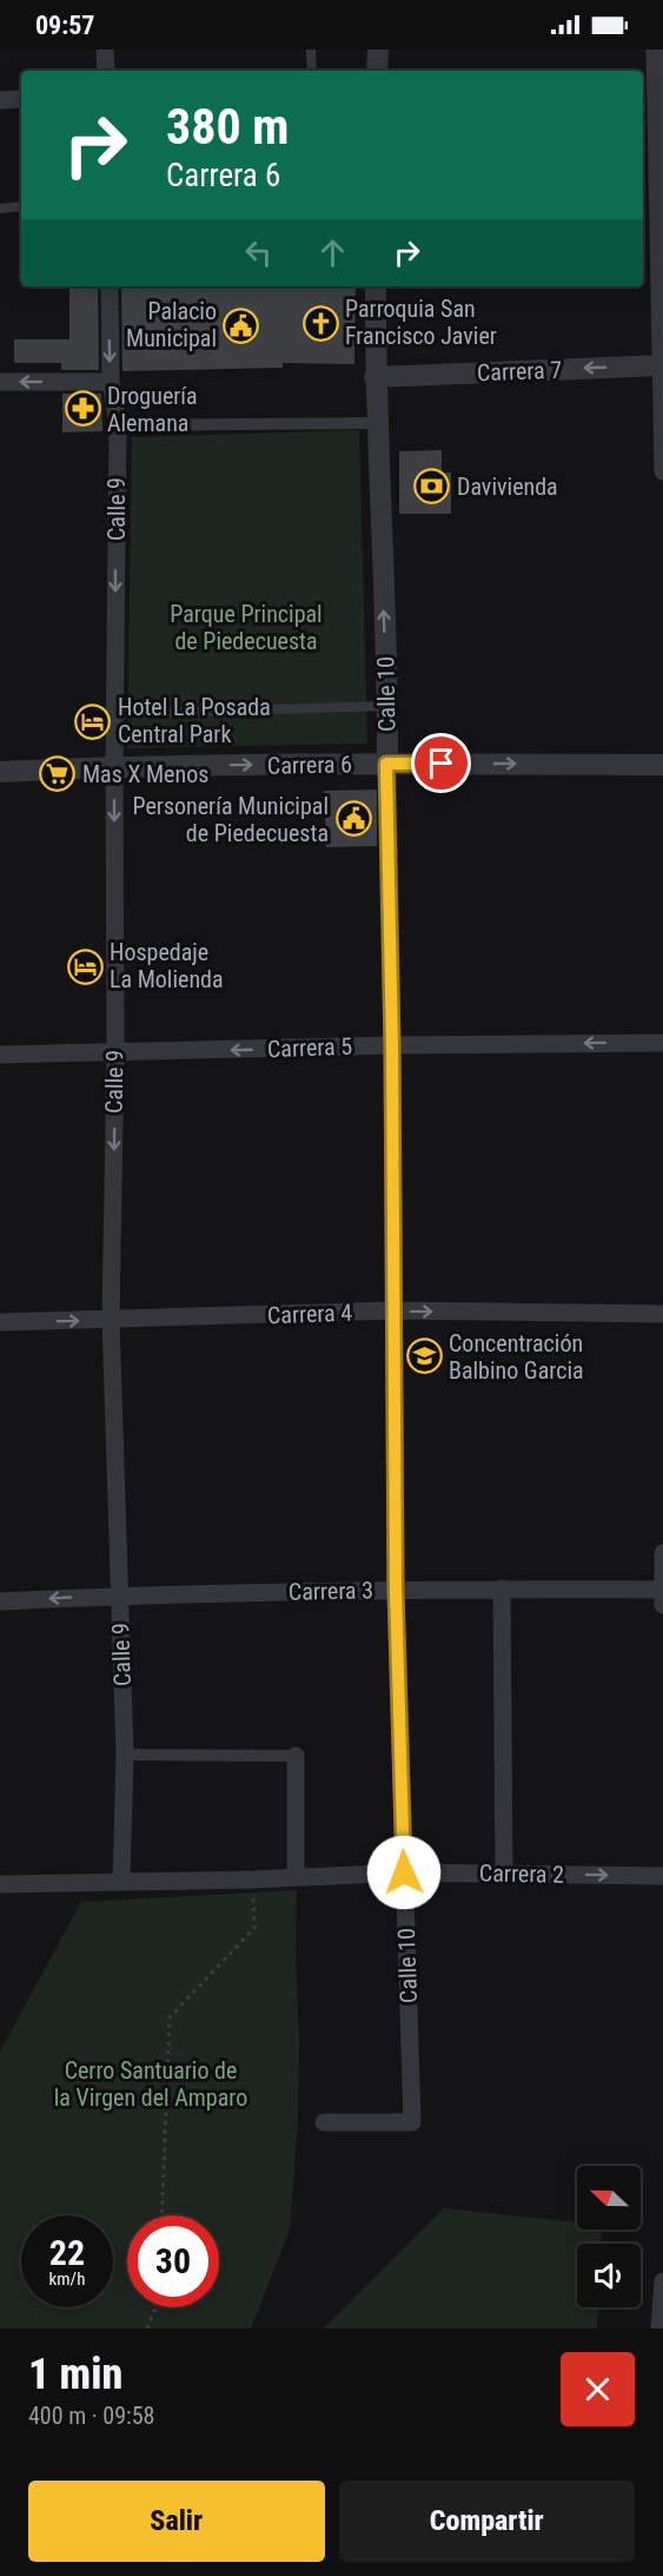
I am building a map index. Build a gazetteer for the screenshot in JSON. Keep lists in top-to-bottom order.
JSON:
{
  "streets": {
    "street": [
      "Carrera 7",
      "Calle 9",
      "Calle 10",
      "Carrera 6",
      "Carrera 5",
      "Carrera 4",
      "Carrera 3",
      "Carrera 2"
    ]
  },
  "crossings": [
    ["Carrera 7", "Calle 10"],
    ["Calle 9", "Carrera 6"],
    ["Calle 9", "Carrera 5"],
    ["Calle 9", "Carrera 4"],
    ["Calle 9", "Carrera 3"],
    ["Calle 9", "Carrera 2"],
    ["Calle 10", "Carrera 6"],
    ["Calle 10", "Carrera 5"],
    ["Calle 10", "Carrera 4"],
    ["Calle 10", "Carrera 3"],
    ["Calle 10", "Carrera 2"]
  ],
  "one_way": [
    "Carrera 7",
    "Calle 9",
    "Carrera 6",
    "Carrera 5",
    "Carrera 4"
  ],
  "parks": ["Parque Principal de Piedecuesta", "Cerro Santuario de la Virgen del Amparo"],
  "places": {
    "church": ["Parroquia San Francisco Javier"],
    "public building": ["Palacio Municipal", "Personería Municipal de Piedecuesta"],
    "pharmacy": ["Droguería Alemana"],
    "bank": ["Davivienda"],
    "hotel": ["Hotel La Posada Central Park", "Hospedaje La Molienda"],
    "supermarket": ["Mas X Menos"],
    "school or university": ["Concentración Balbino Garcia"]
  },
  "north": "left",
  "page": {
    "status": "09:57",
    "turn": ["380 m", "Carrera 6"],
    "speed": "22 km/h",
    "limit": "30",
    "heading": ["1 min", "400 m · 09:58"],
    "buttons": ["Salir", "Compartir"]
  }
}
